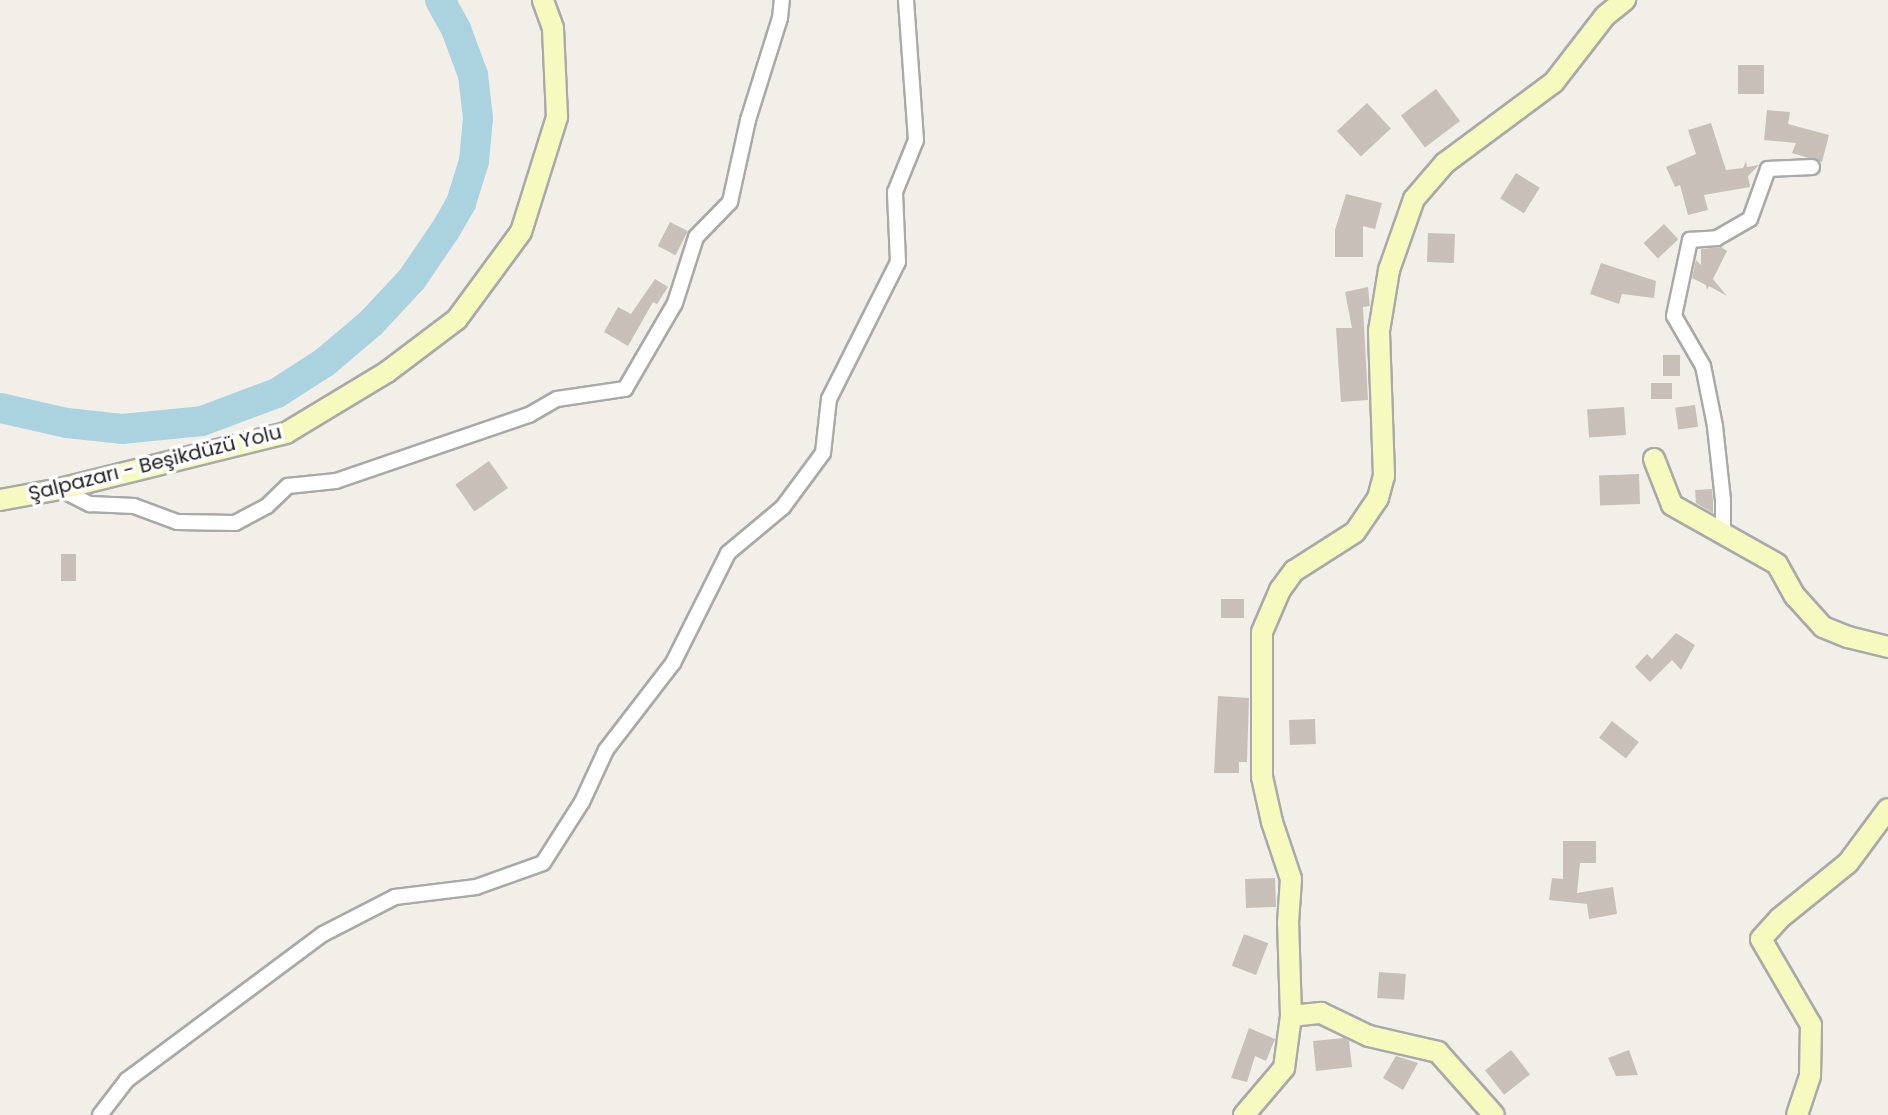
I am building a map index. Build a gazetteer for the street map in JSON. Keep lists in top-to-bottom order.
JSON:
{
  "streets": {
    "street": ["Şalpazarı - Beşikdüzü Yolu"]
  }
}
